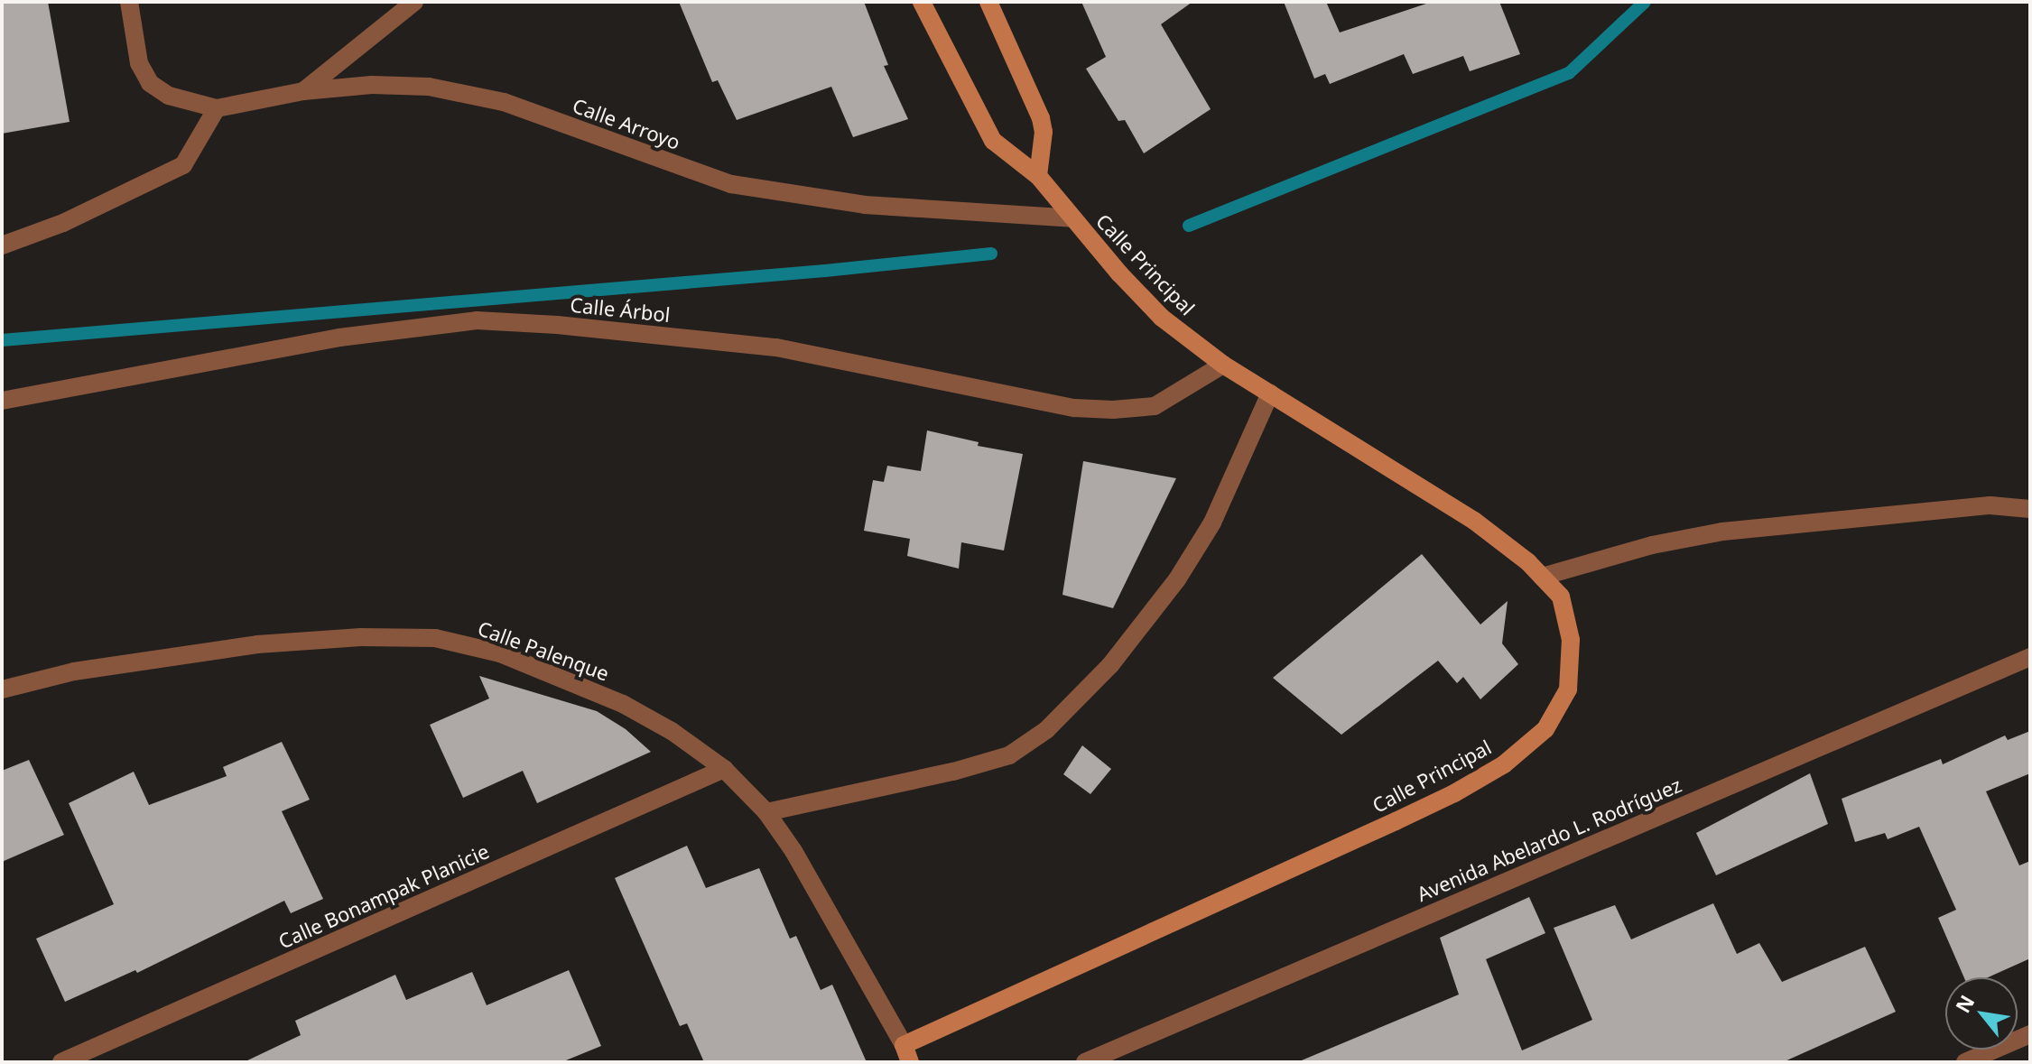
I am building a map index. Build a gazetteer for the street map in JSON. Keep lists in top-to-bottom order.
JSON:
{
  "streets": {
    "street": [
      "Calle Arroyo",
      "Calle Principal",
      "Calle Árbol",
      "Calle Palenque",
      "Avenida Abelardo L. Rodríguez",
      "Calle Bonampak Planicie"
    ]
  },
  "crossings": [
    ["Calle Arroyo", "Calle Principal"],
    ["Calle Principal", "Calle Árbol"],
    ["Calle Principal", "Calle Palenque"],
    ["Calle Palenque", "Calle Bonampak Planicie"]
  ],
  "north": "top left"
}
